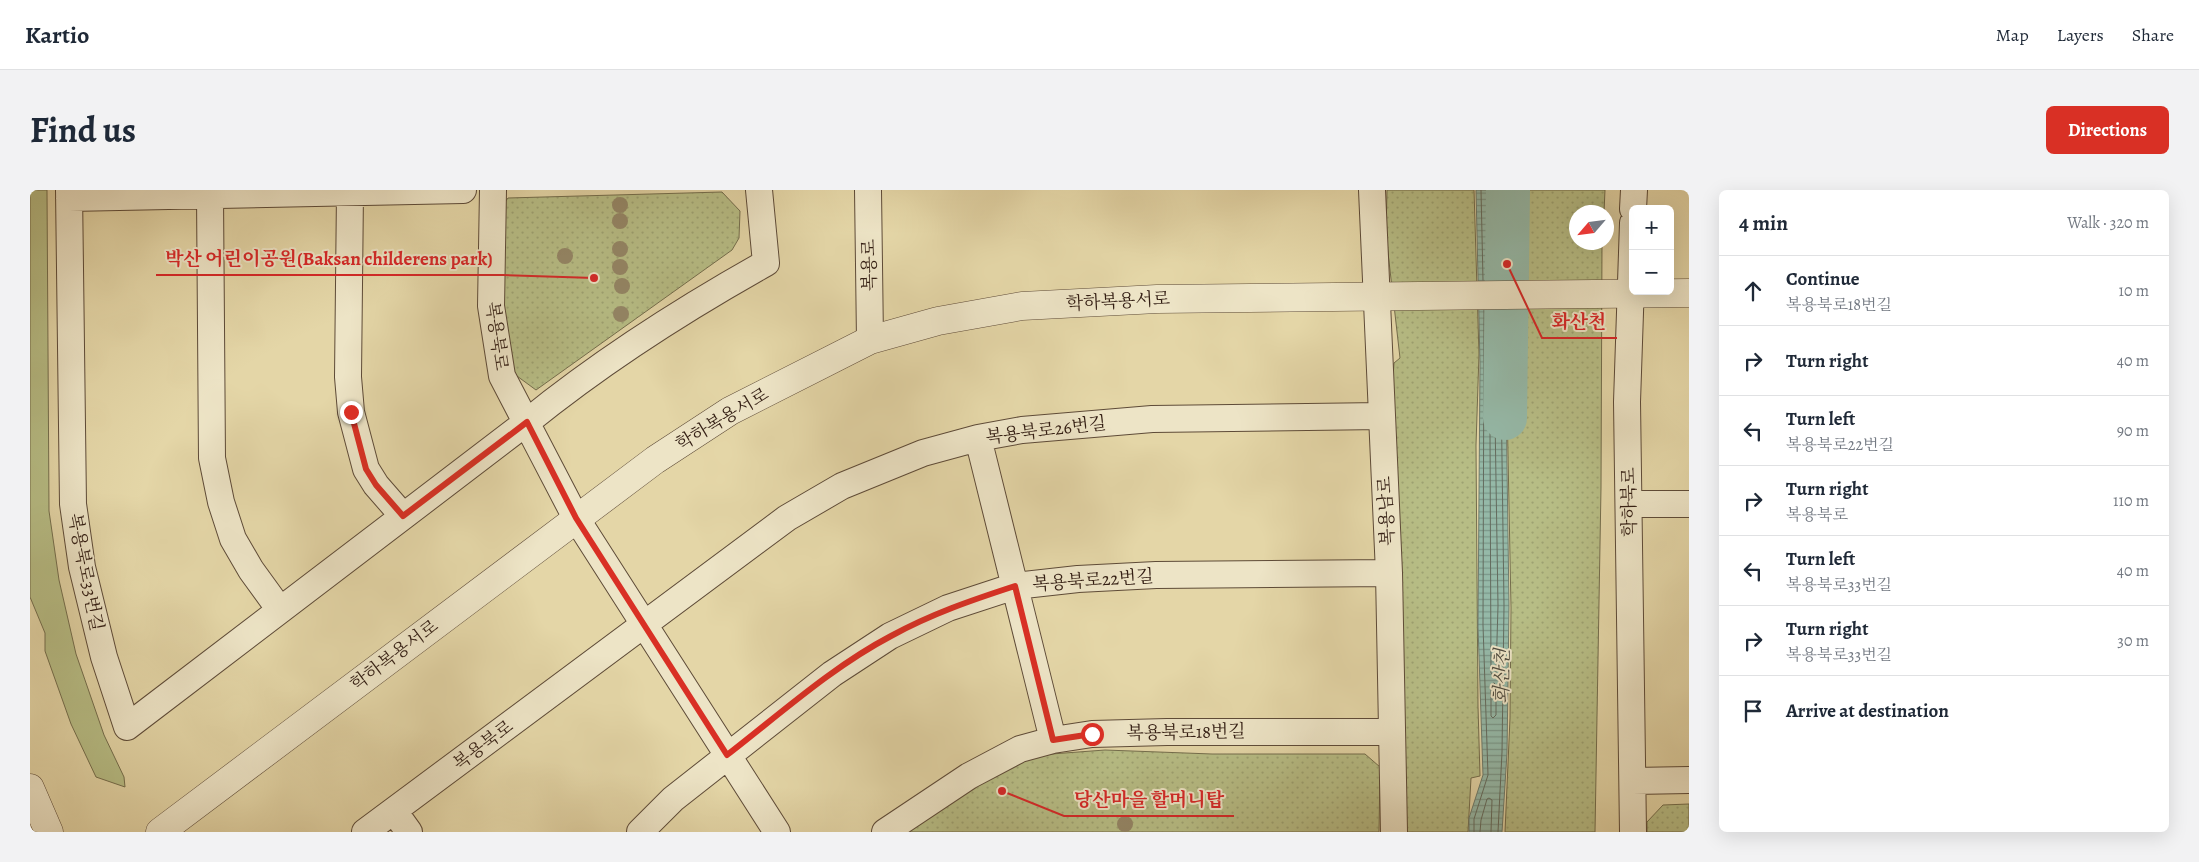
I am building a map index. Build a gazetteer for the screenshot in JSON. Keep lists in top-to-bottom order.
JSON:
{
  "streets": {
    "street": [
      "복용로",
      "학하복용서로",
      "복용북로",
      "복용북로26번길",
      "학하북로",
      "복용남로",
      "복용북로33번길",
      "복용북로22번길",
      "복용북로18번길"
    ]
  },
  "crossings": [
    ["복용로", "학하복용서로"],
    ["학하복용서로", "복용북로"],
    ["학하복용서로", "학하북로"],
    ["학하복용서로", "복용남로"],
    ["복용북로", "복용북로26번길"],
    ["복용북로", "복용북로33번길"],
    ["복용북로", "복용북로22번길"],
    ["복용북로26번길", "복용남로"],
    ["복용남로", "복용북로22번길"],
    ["복용남로", "복용북로18번길"]
  ],
  "water": ["화산천"],
  "places": ["화산천", "박산 어린이공원(Baksan childerens park)", "당산마을 할머니탑"],
  "north": "bottom left",
  "page": {
    "header": "Kartio",
    "nav": ["Map", "Layers", "Share"],
    "title": "Find us",
    "buttons": "Directions",
    "heading": ["4 min", "Walk · 320 m"],
    "map_buttons": ["+", "−"],
    "list": [
      ["Continue", "복용북로18번길", "10 m"],
      ["Turn right", "40 m"],
      ["Turn left", "복용북로22번길", "90 m"],
      ["Turn right", "복용북로", "110 m"],
      ["Turn left", "복용북로33번길", "40 m"],
      ["Turn right", "복용북로33번길", "30 m"],
      "Arrive at destination"
    ]
  }
}
